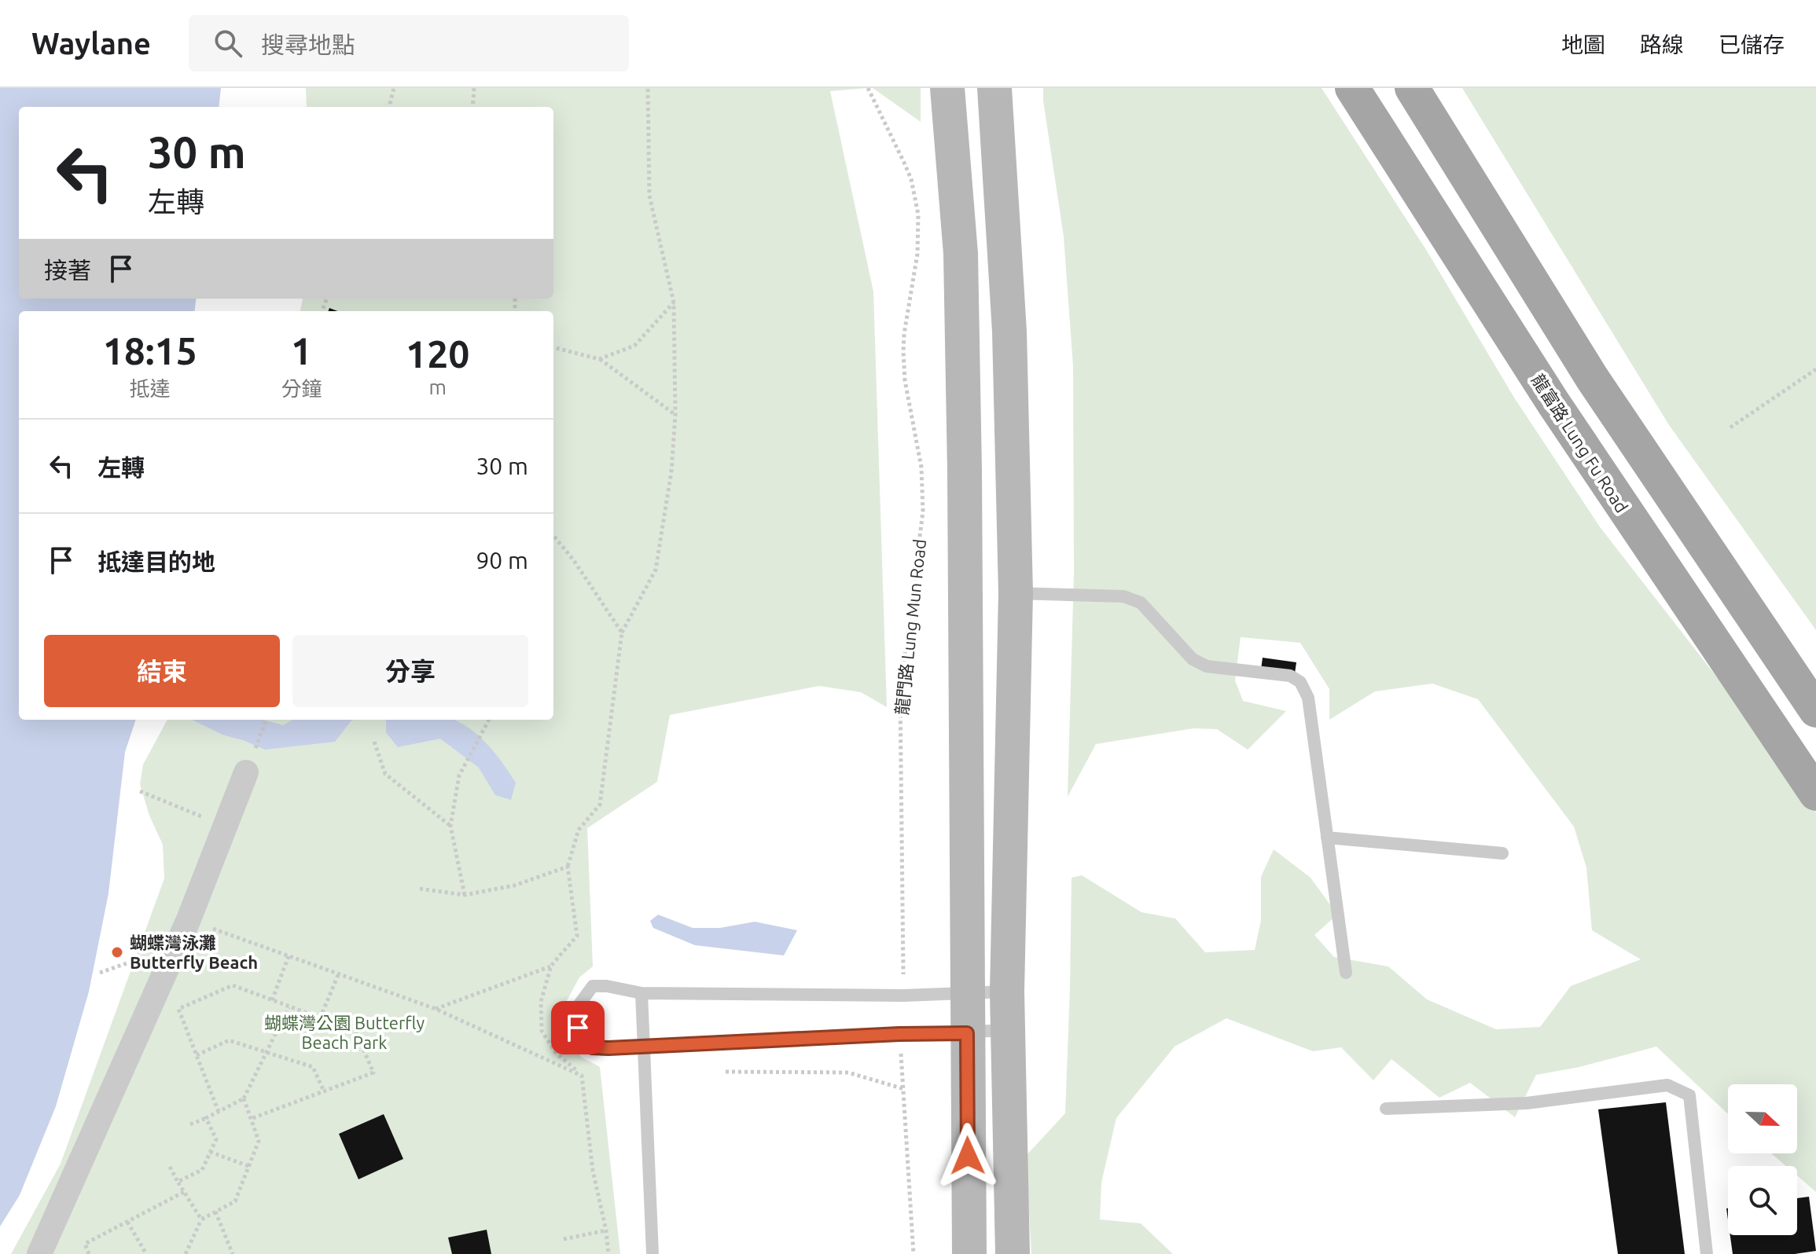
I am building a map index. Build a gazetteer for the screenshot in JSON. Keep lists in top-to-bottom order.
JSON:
{
  "streets": {
    "main road": ["龍富路 Lung Fu Road"],
    "path": ["龍門路 Lung Mun Road"]
  },
  "parks": ["蝴蝶灣公園 Butterfly Beach Park"],
  "places": ["蝴蝶灣泳灘 Butterfly Beach"],
  "north": "right",
  "page": {
    "header": "Waylane",
    "search": "搜尋地點",
    "nav": ["地圖", "路線", "已儲存"],
    "turn": ["30 m", "左轉"],
    "then": "接著",
    "eta": [
      "18:15",
      "抵達",
      "1",
      "分鐘",
      "120",
      "m"
    ],
    "list": [
      {
        "name": "左轉",
        "value": "30 m"
      },
      {
        "name": "抵達目的地",
        "value": "90 m"
      }
    ],
    "buttons": ["結束", "分享"]
  }
}
